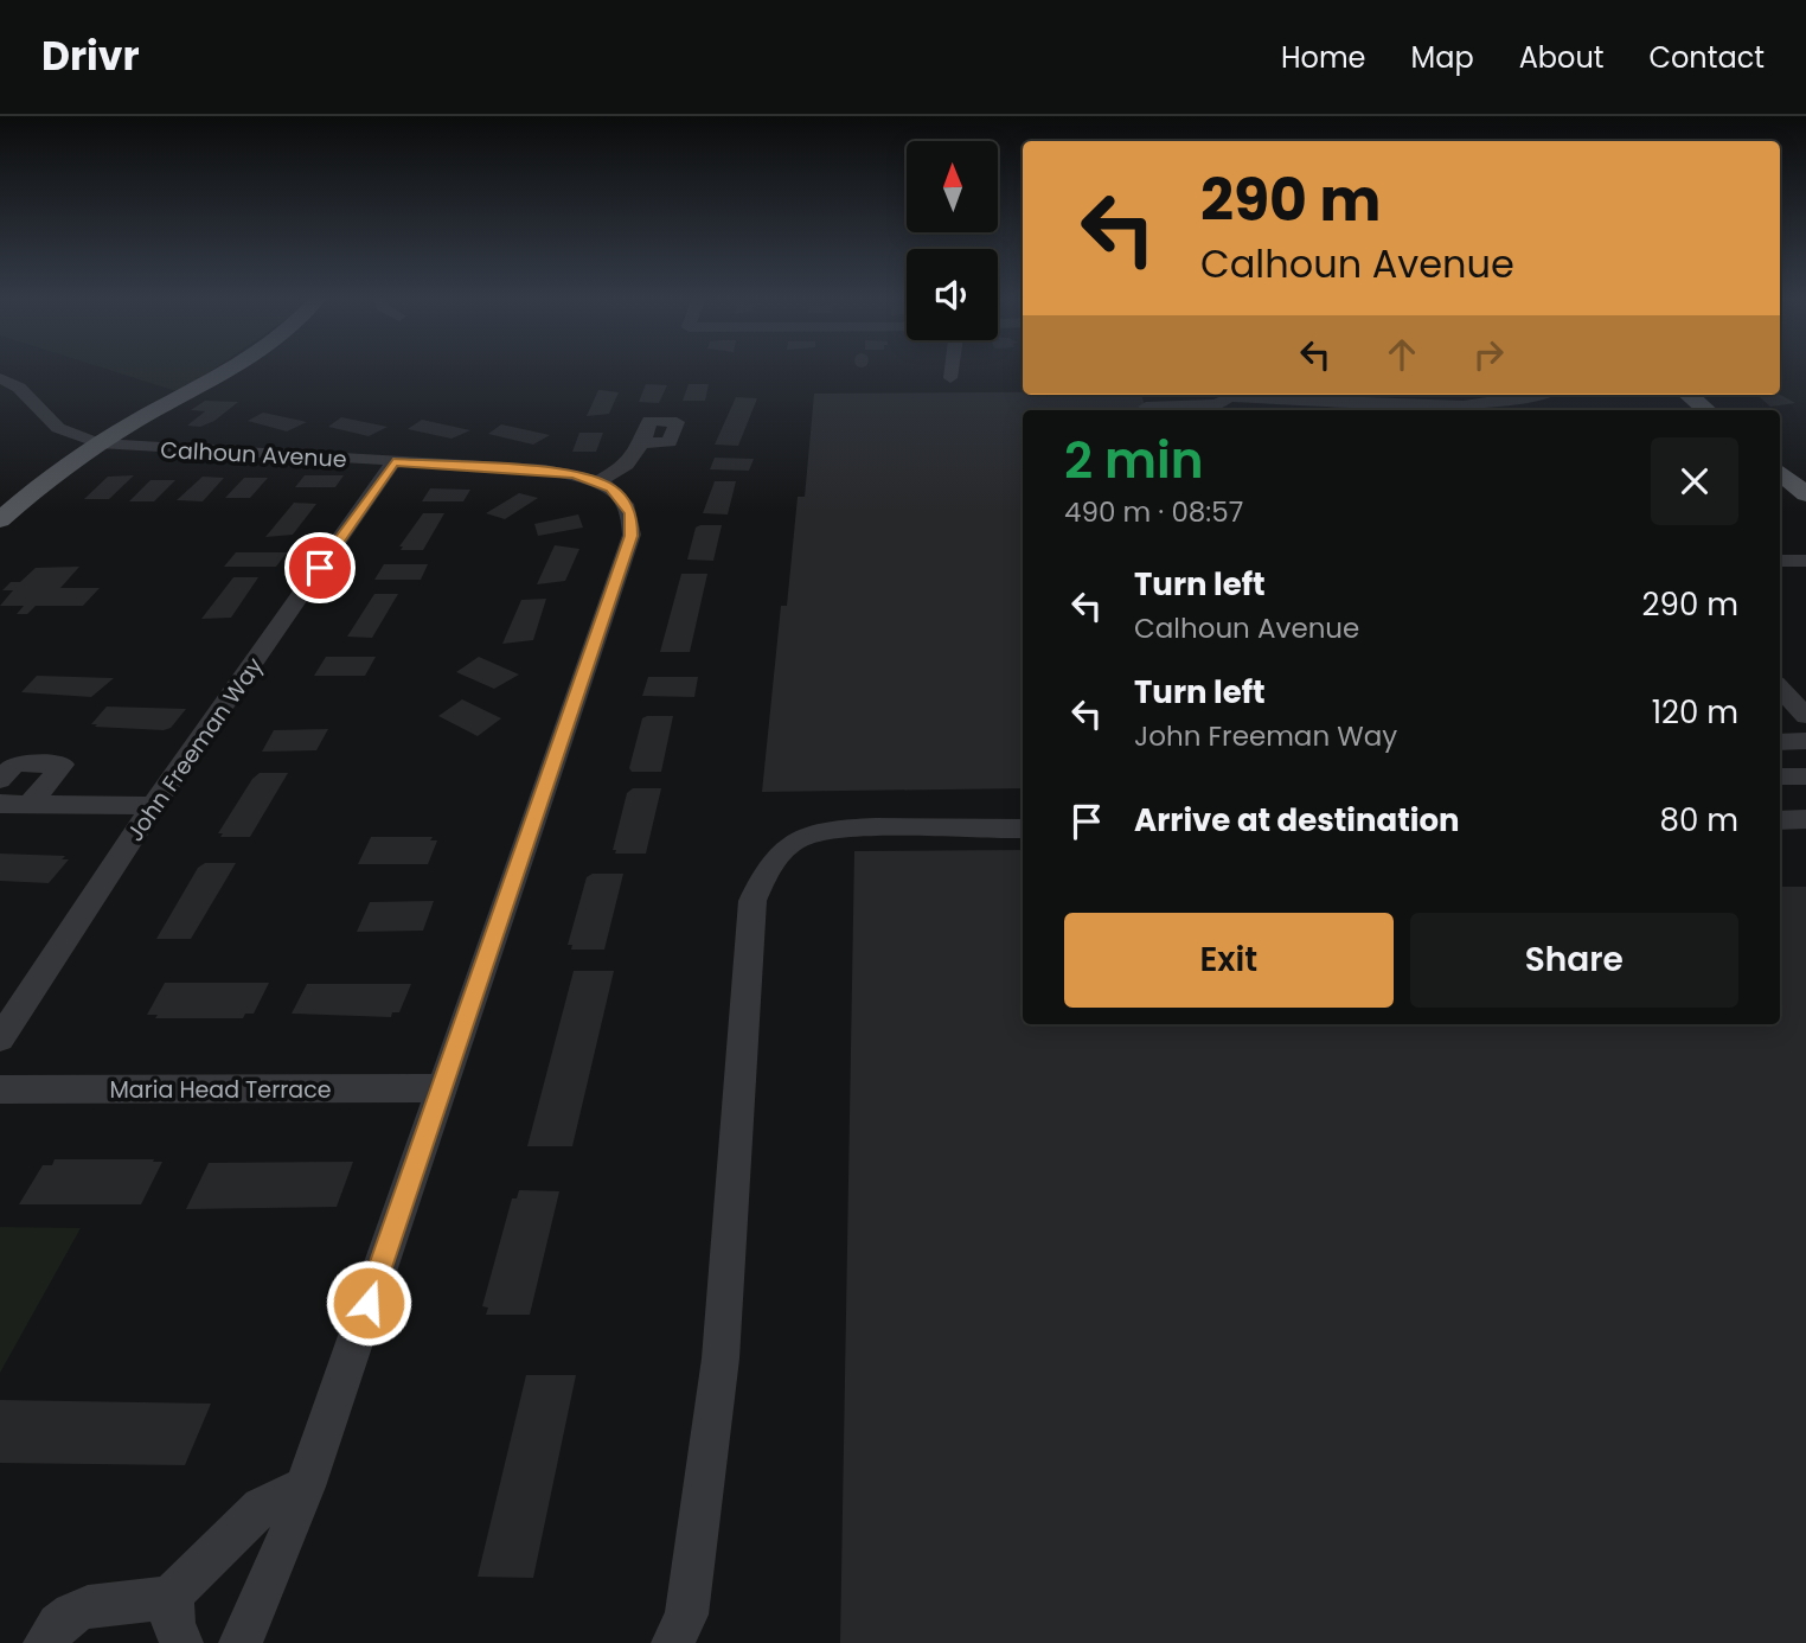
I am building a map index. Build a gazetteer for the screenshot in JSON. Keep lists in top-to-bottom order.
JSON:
{
  "streets": {
    "street": ["Calhoun Avenue", "John Freeman Way", "Maria Head Terrace"]
  },
  "crossings": [
    ["Calhoun Avenue", "John Freeman Way"],
    ["Calhoun Avenue", "Maria Head Terrace"]
  ],
  "north": "top",
  "page": {
    "header": "Drivr",
    "nav": [
      "Home",
      "Map",
      "About",
      "Contact"
    ],
    "turn": ["290 m", "Calhoun Avenue"],
    "heading": ["2 min", "490 m · 08:57"],
    "list": [
      {
        "name": "Turn left",
        "note": "Calhoun Avenue",
        "value": "290 m"
      },
      {
        "name": "Turn left",
        "note": "John Freeman Way",
        "value": "120 m"
      },
      {
        "name": "Arrive at destination",
        "value": "80 m"
      }
    ],
    "buttons": ["Exit", "Share"]
  }
}
